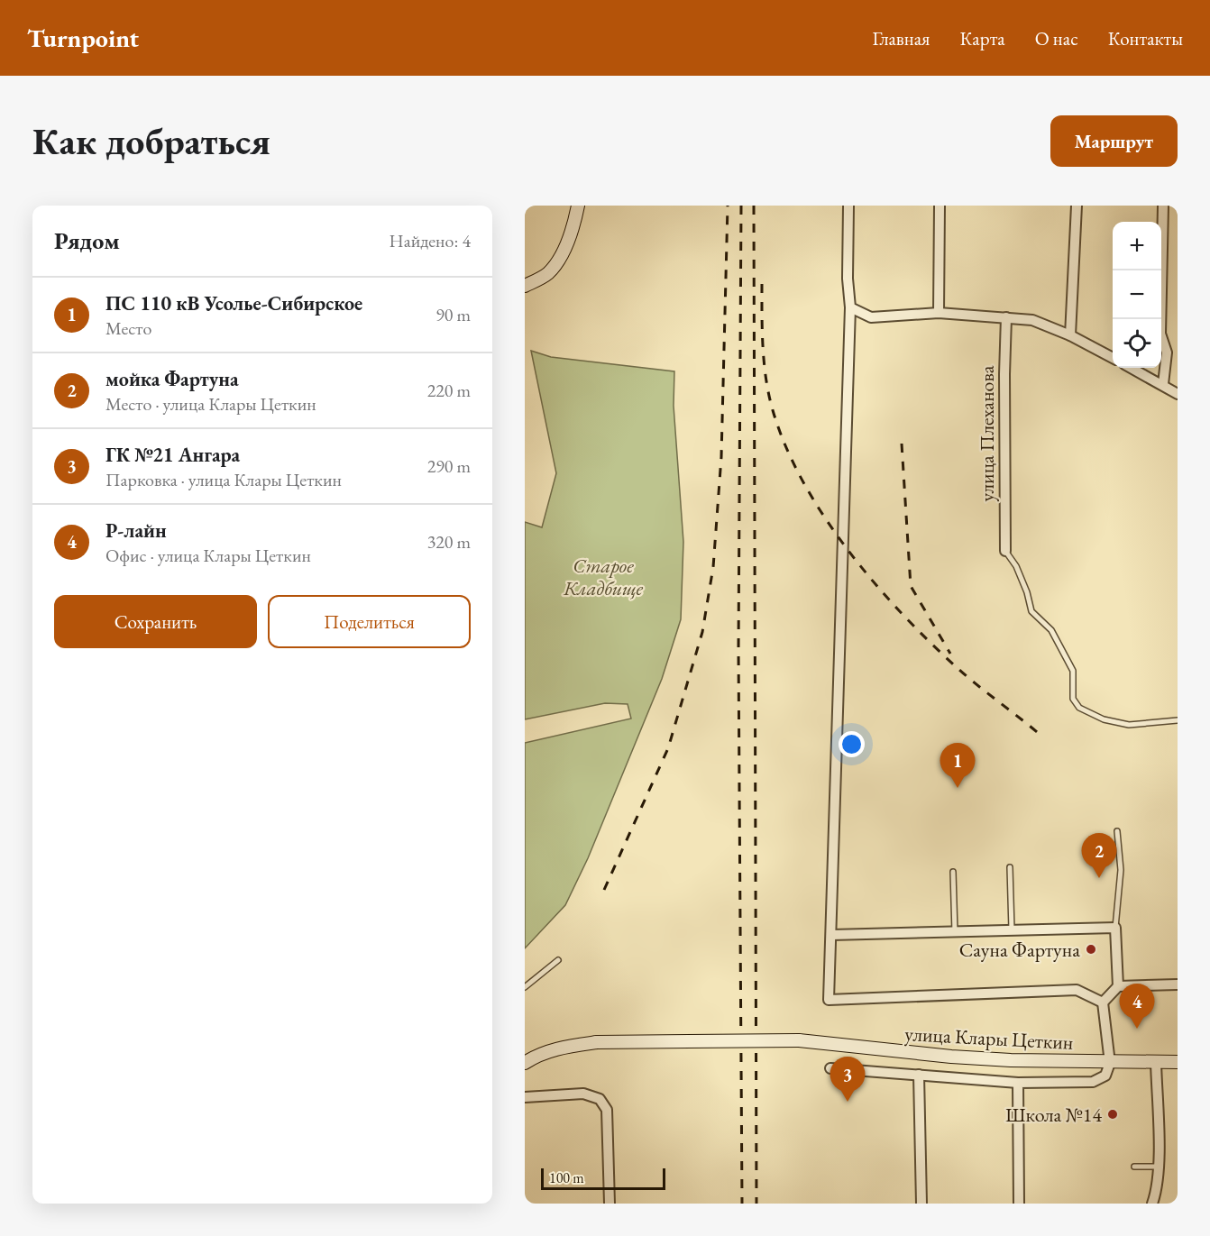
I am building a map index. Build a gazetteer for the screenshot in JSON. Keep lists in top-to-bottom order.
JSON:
{
  "streets": {
    "street": ["улица Плеханова", "улица Клары Цеткин"]
  },
  "parks": ["Старое Кладбище"],
  "places": ["Сауна Фартуна", "Школа №14"],
  "scale_bar": "100 m",
  "page": {
    "header": "Turnpoint",
    "nav": [
      "Главная",
      "Карта",
      "О нас",
      "Контакты"
    ],
    "buttons": [
      "Маршрут",
      ["Сохранить", "Поделиться"]
    ],
    "title": "Как добраться",
    "heading": ["Рядом", "Найдено: 4"],
    "map_buttons": ["+", "−"],
    "list": [
      {
        "mark": "1",
        "name": "ПС 110 кВ Усолье-Сибирское",
        "note": "Место",
        "value": "90 m"
      },
      {
        "mark": "2",
        "name": "мойка Фартуна",
        "note": "Место · улица Клары Цеткин",
        "value": "220 m"
      },
      {
        "mark": "3",
        "name": "ГК №21 Ангара",
        "note": "Парковка · улица Клары Цеткин",
        "value": "290 m"
      },
      {
        "mark": "4",
        "name": "Р-лайн",
        "note": "Офис · улица Клары Цеткин",
        "value": "320 m"
      }
    ],
    "pins": [
      "1",
      "2",
      "4",
      "3"
    ],
    "scale": "100 m"
  }
}
